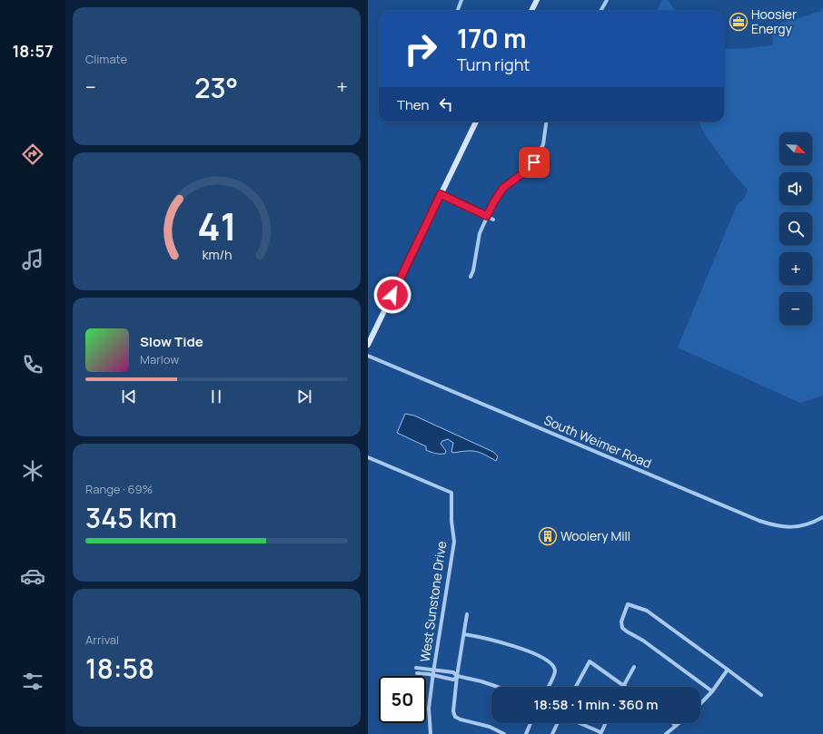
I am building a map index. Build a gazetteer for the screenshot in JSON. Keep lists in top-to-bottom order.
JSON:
{
  "streets": {
    "street": ["South Weimer Road", "West Sunstone Drive"]
  },
  "places": {
    "office": ["Hoosier Energy"],
    "building": ["Woolery Mill"]
  },
  "north": "bottom right",
  "page": {
    "tabs": "18:57",
    "tile": [
      "Climate",
      ["Range · 69%", "345 km"],
      ["Arrival", "18:58"]
    ],
    "turn": ["170 m", "Turn right"],
    "heat": ["−", "23°", "+"],
    "then": "Then",
    "map_buttons": ["+", "−"],
    "song": ["Slow Tide", "Marlow"],
    "limit": "50",
    "trip": "18:58 · 1 min · 360 m",
    "gauge": ["41", "km/h"]
  }
}
